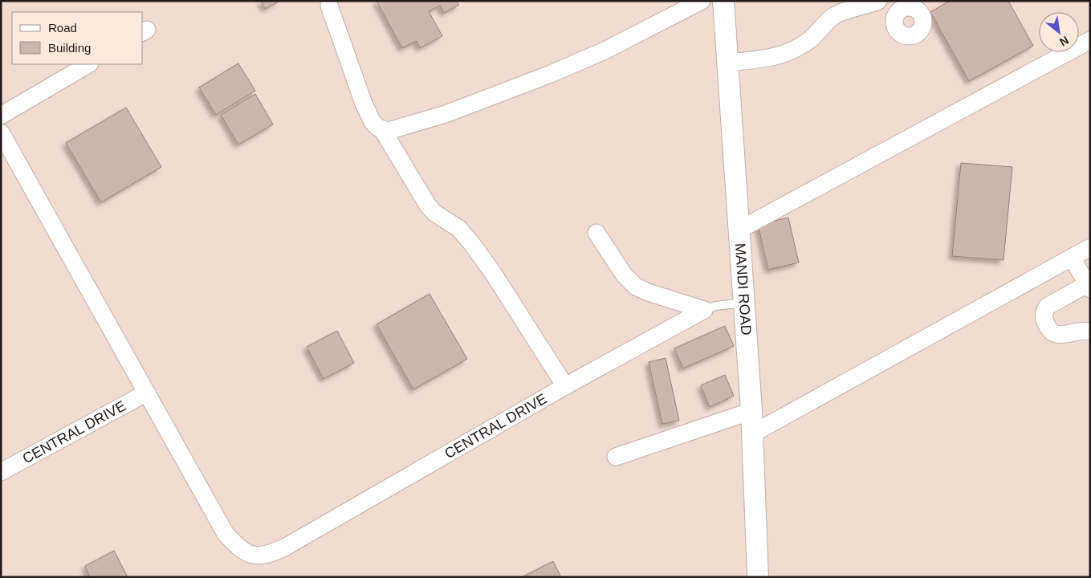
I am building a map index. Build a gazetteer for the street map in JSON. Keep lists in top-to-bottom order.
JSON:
{
  "streets": {
    "street": ["MANDI ROAD", "CENTRAL DRIVE"]
  },
  "crossings": [
    ["MANDI ROAD", "CENTRAL DRIVE"]
  ],
  "legend": ["Road", "Building"],
  "north": "bottom right"
}
